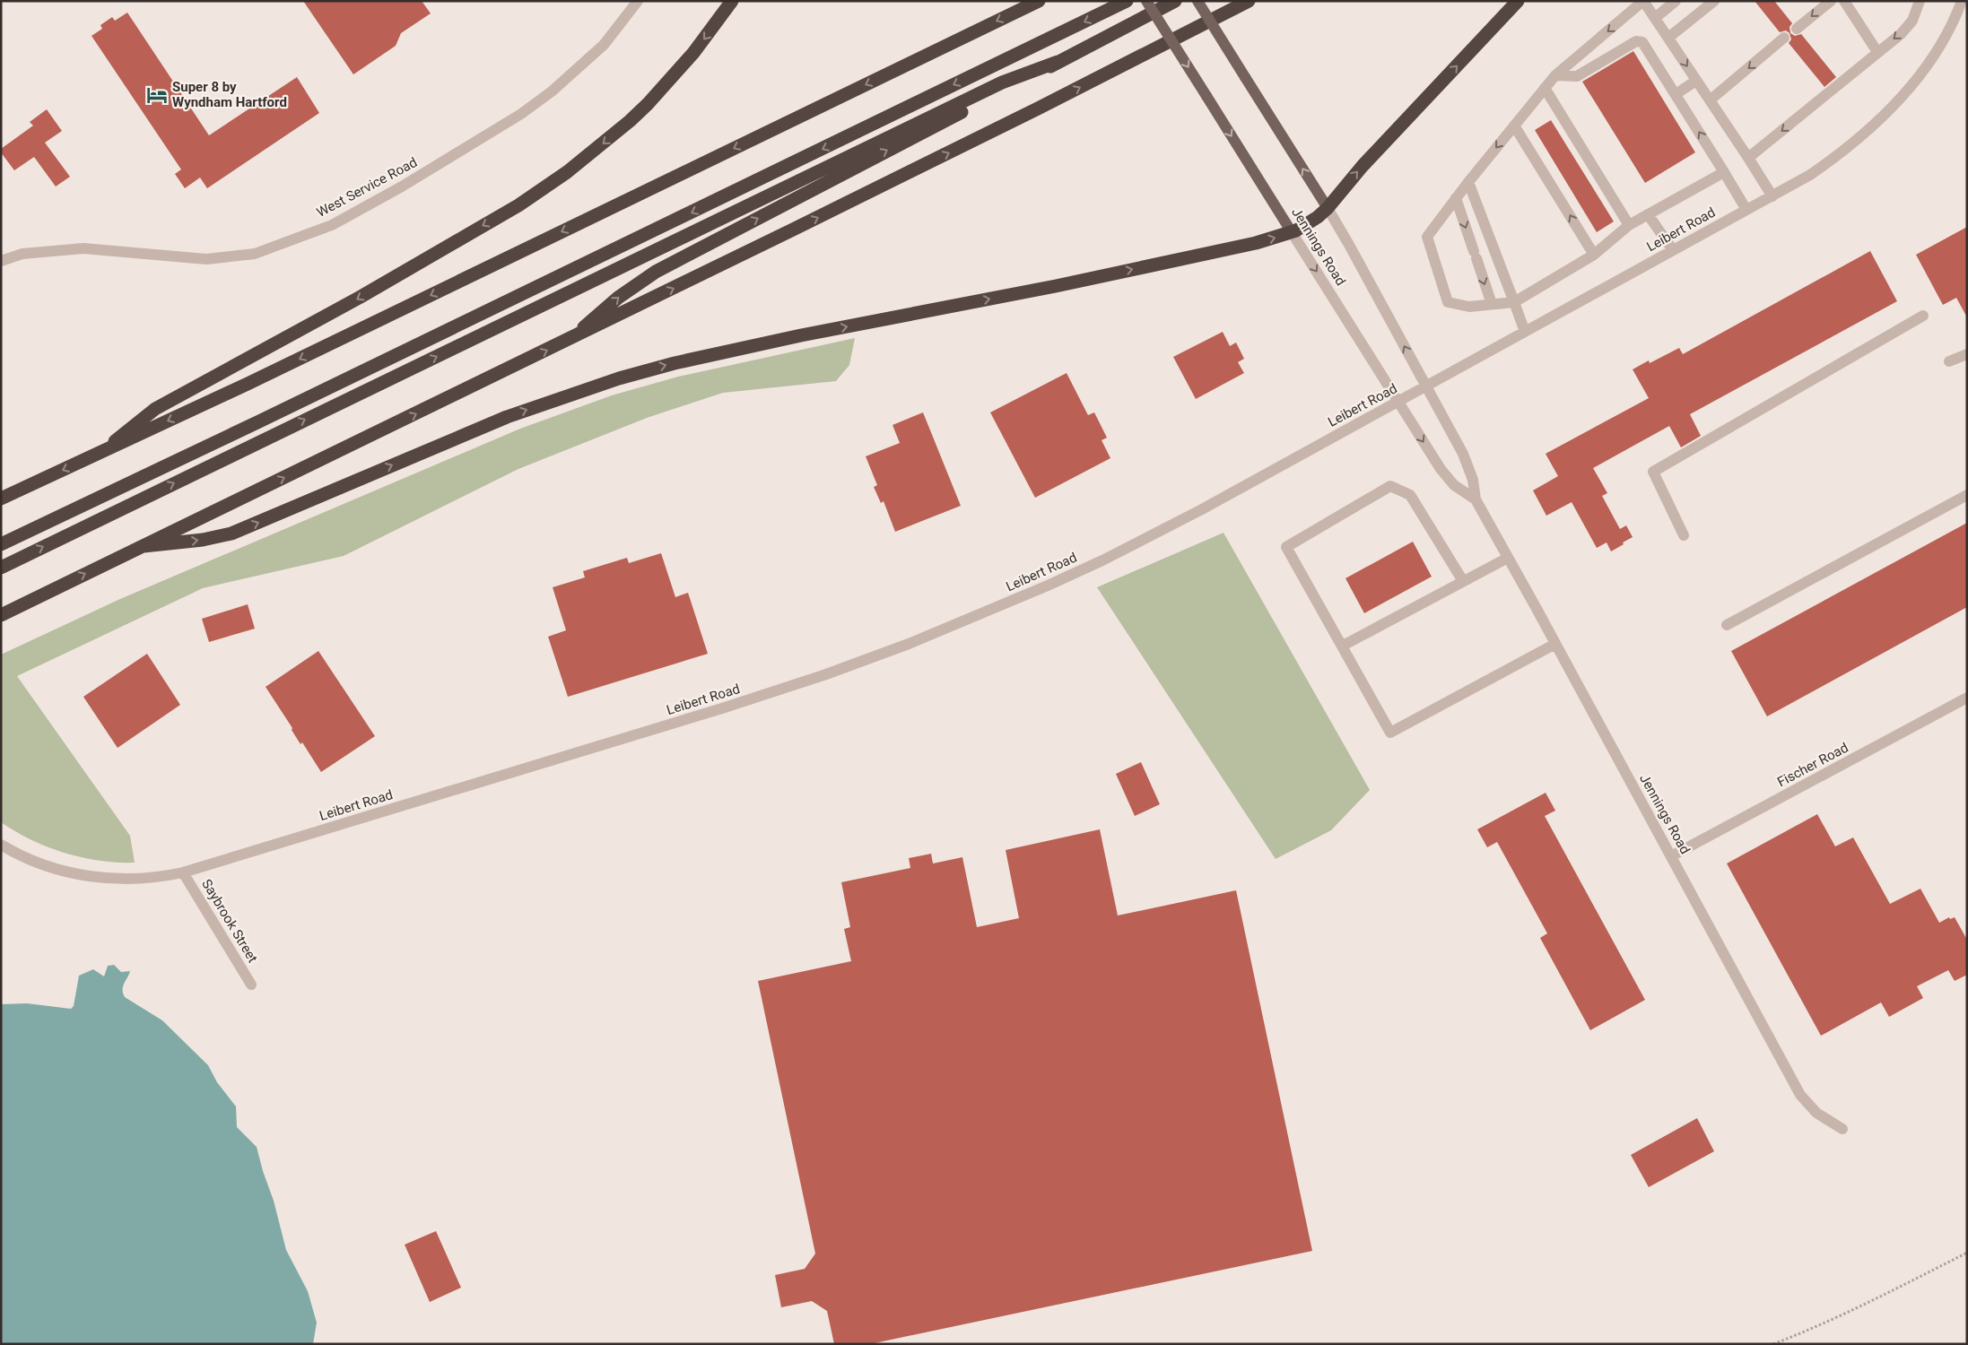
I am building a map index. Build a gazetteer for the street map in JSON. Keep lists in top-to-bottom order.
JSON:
{
  "streets": {
    "main road": ["Jennings Road"],
    "street": [
      "West Service Road",
      "Leibert Road",
      "Fischer Road",
      "Saybrook Street"
    ]
  },
  "crossings": [
    ["Leibert Road", "Jennings Road"],
    ["Leibert Road", "Saybrook Street"],
    ["Jennings Road", "Fischer Road"]
  ],
  "places": {
    "hotel": ["Super 8 by Wyndham Hartford"]
  }
}
